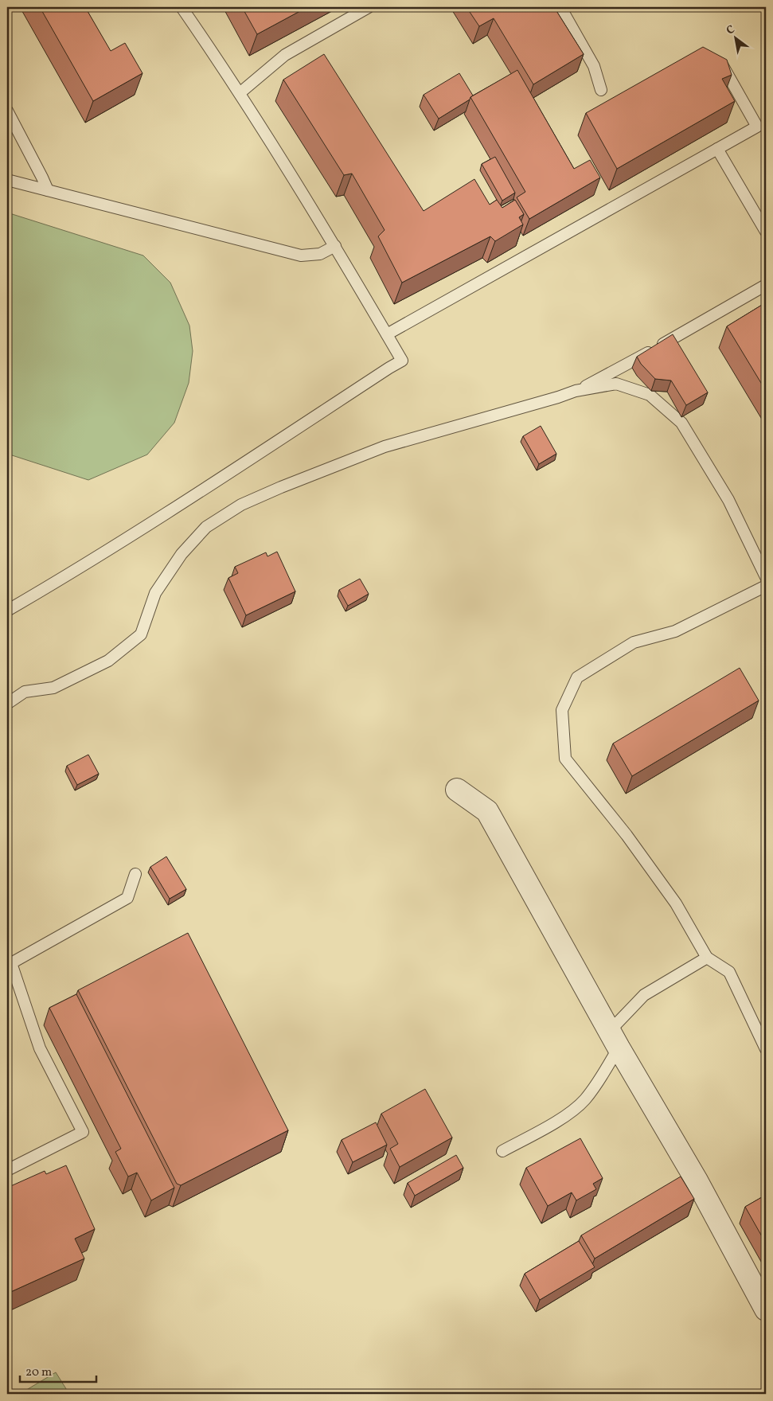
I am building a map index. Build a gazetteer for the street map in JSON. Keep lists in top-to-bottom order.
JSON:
{
  "scale_bar": "20 m",
  "north": "top left"
}
